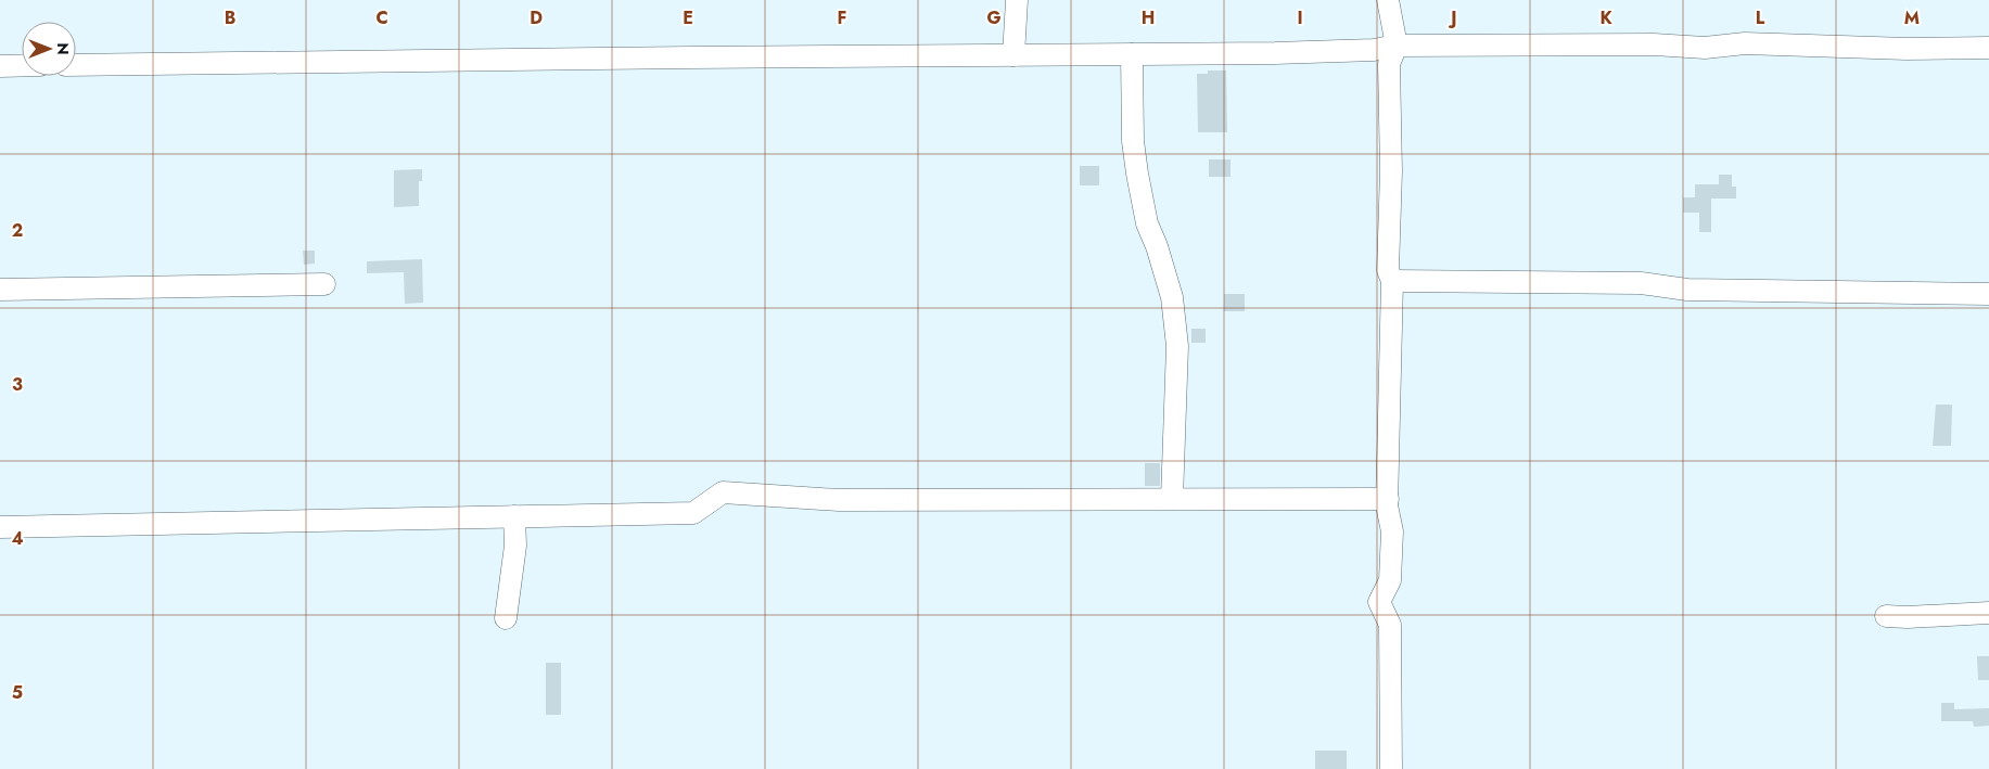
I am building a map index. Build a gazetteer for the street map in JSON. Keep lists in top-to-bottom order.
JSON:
{
  "north": "right",
  "grid": {
    "columns": [
      "B",
      "C",
      "D",
      "E",
      "F",
      "G",
      "H",
      "I",
      "J",
      "K",
      "L",
      "M"
    ],
    "rows": [
      "2",
      "3",
      "4",
      "5"
    ]
  }
}
